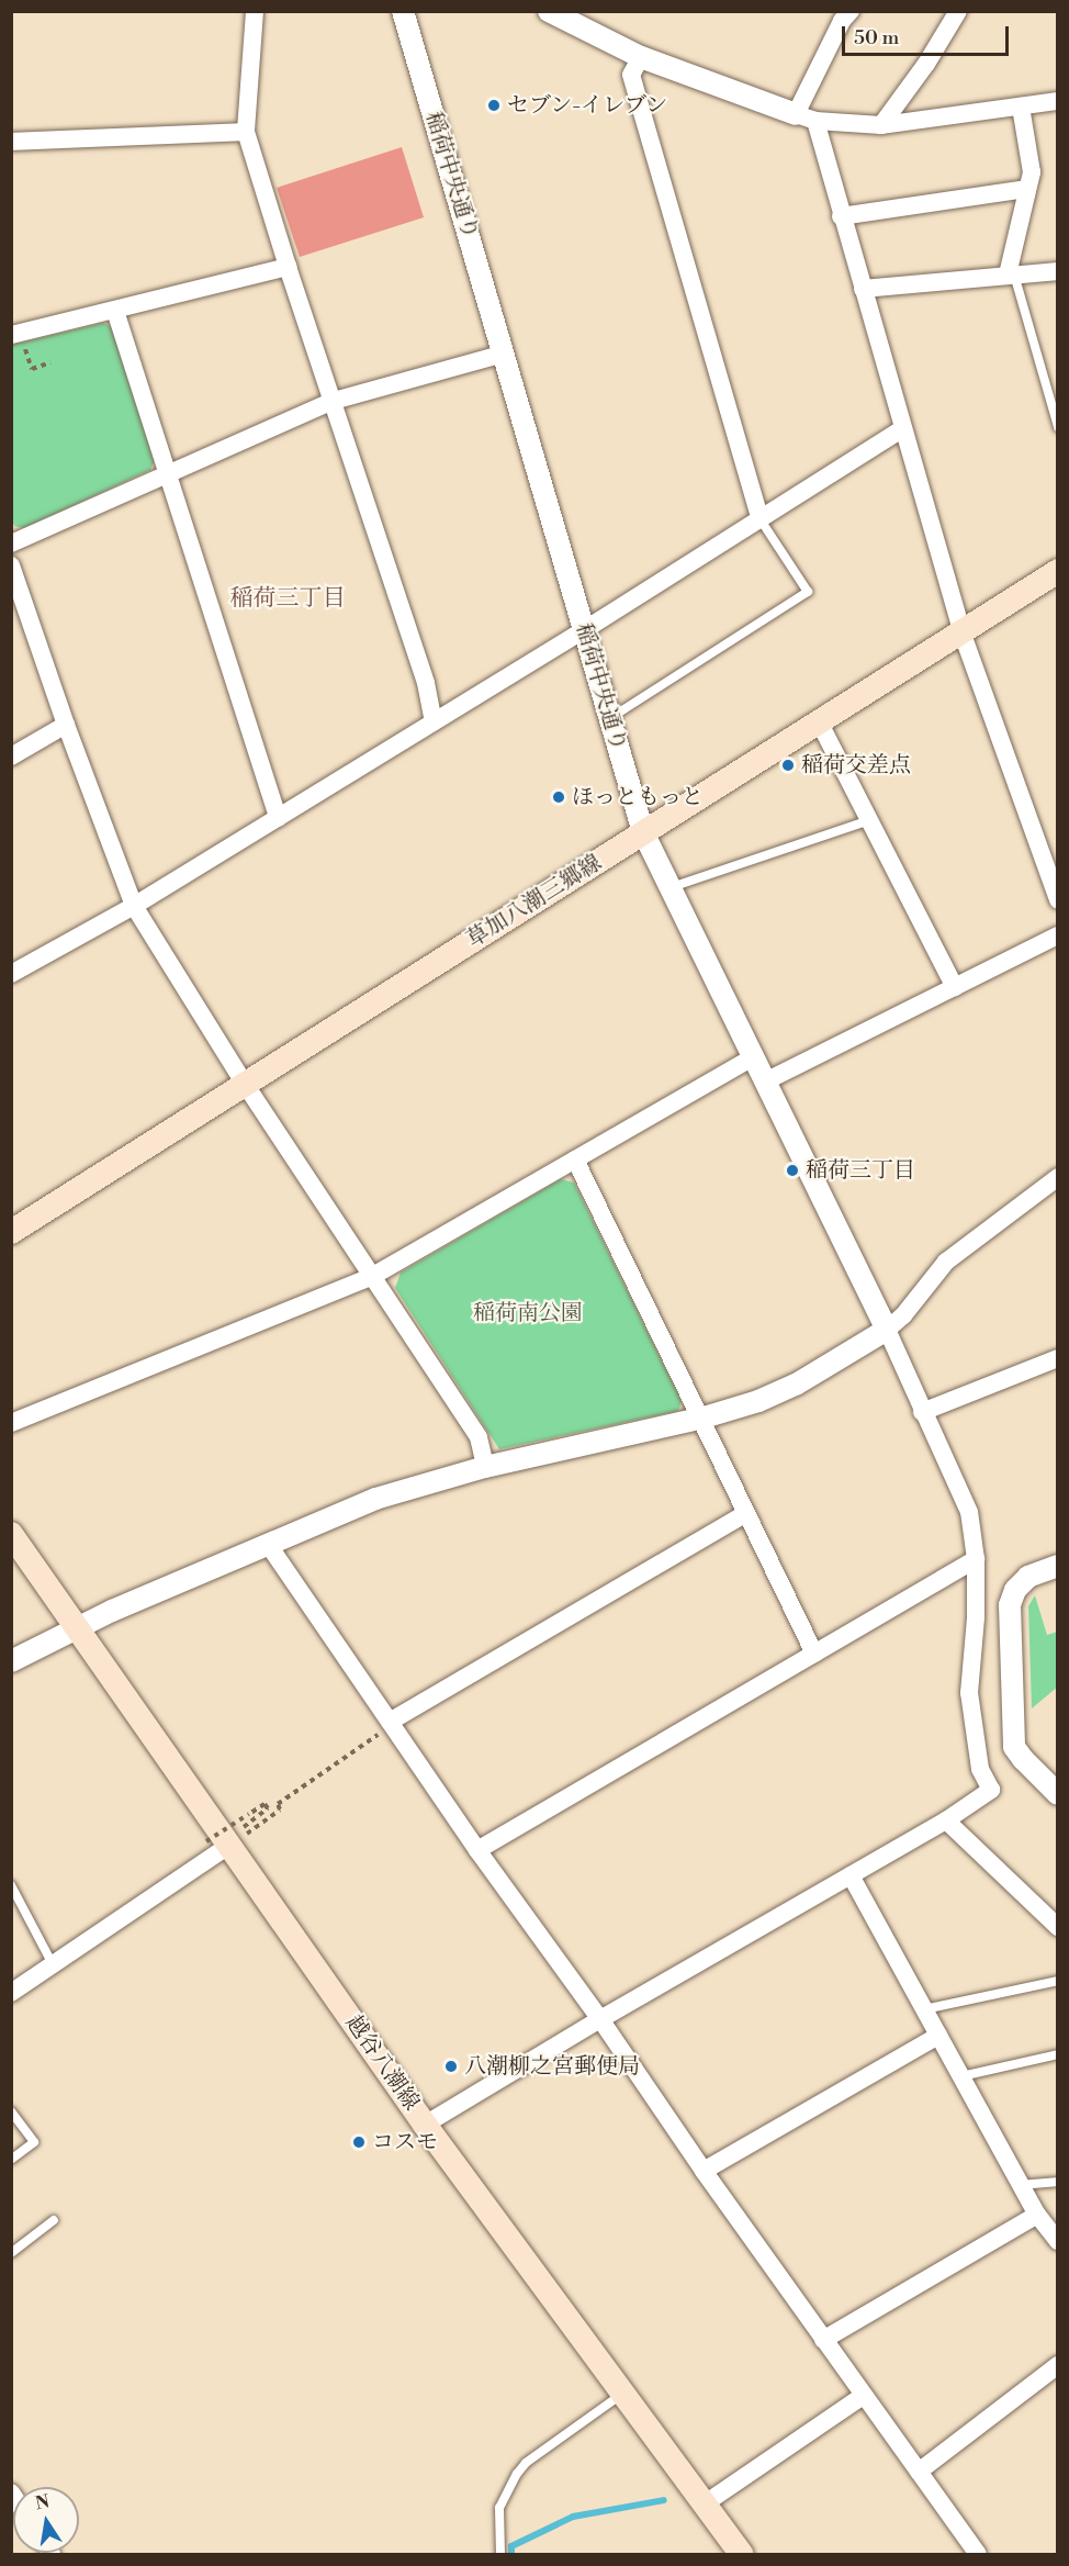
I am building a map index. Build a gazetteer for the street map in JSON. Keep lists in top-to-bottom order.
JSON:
{
  "streets": {
    "main road": ["草加八潮三郷線", "越谷八潮線"],
    "street": ["稲荷中央通り"]
  },
  "crossings": [
    ["稲荷中央通り", "草加八潮三郷線"]
  ],
  "districts": ["稲荷三丁目"],
  "parks": ["稲荷南公園"],
  "places": [
    "セブン-イレブン",
    "稲荷交差点",
    "ほっともっと",
    "稲荷三丁目",
    "八潮柳之宮郵便局",
    "コスモ"
  ],
  "scale_bar": "50 m",
  "north": "top"
}
